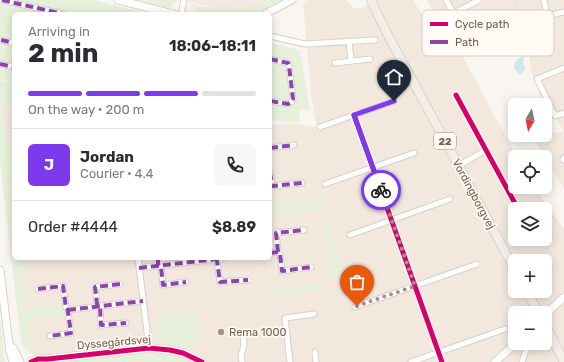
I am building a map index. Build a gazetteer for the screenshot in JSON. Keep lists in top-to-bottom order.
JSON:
{
  "streets": {
    "main road": ["22", "Vordingborgvej"],
    "street": ["Dyssegårdsvej"]
  },
  "places": ["Rema 1000"],
  "legend": ["Cycle path", "Path"],
  "north": "bottom",
  "page": {
    "heading": ["2 min", "Arriving in", "18:06–18:11"],
    "panel": [
      "Jordan",
      "Courier · 4.4",
      "Order #4444",
      "$8.89"
    ],
    "bar": "On the way · 200 m",
    "map_buttons": ["+", "−"],
    "round": "J"
  }
}
